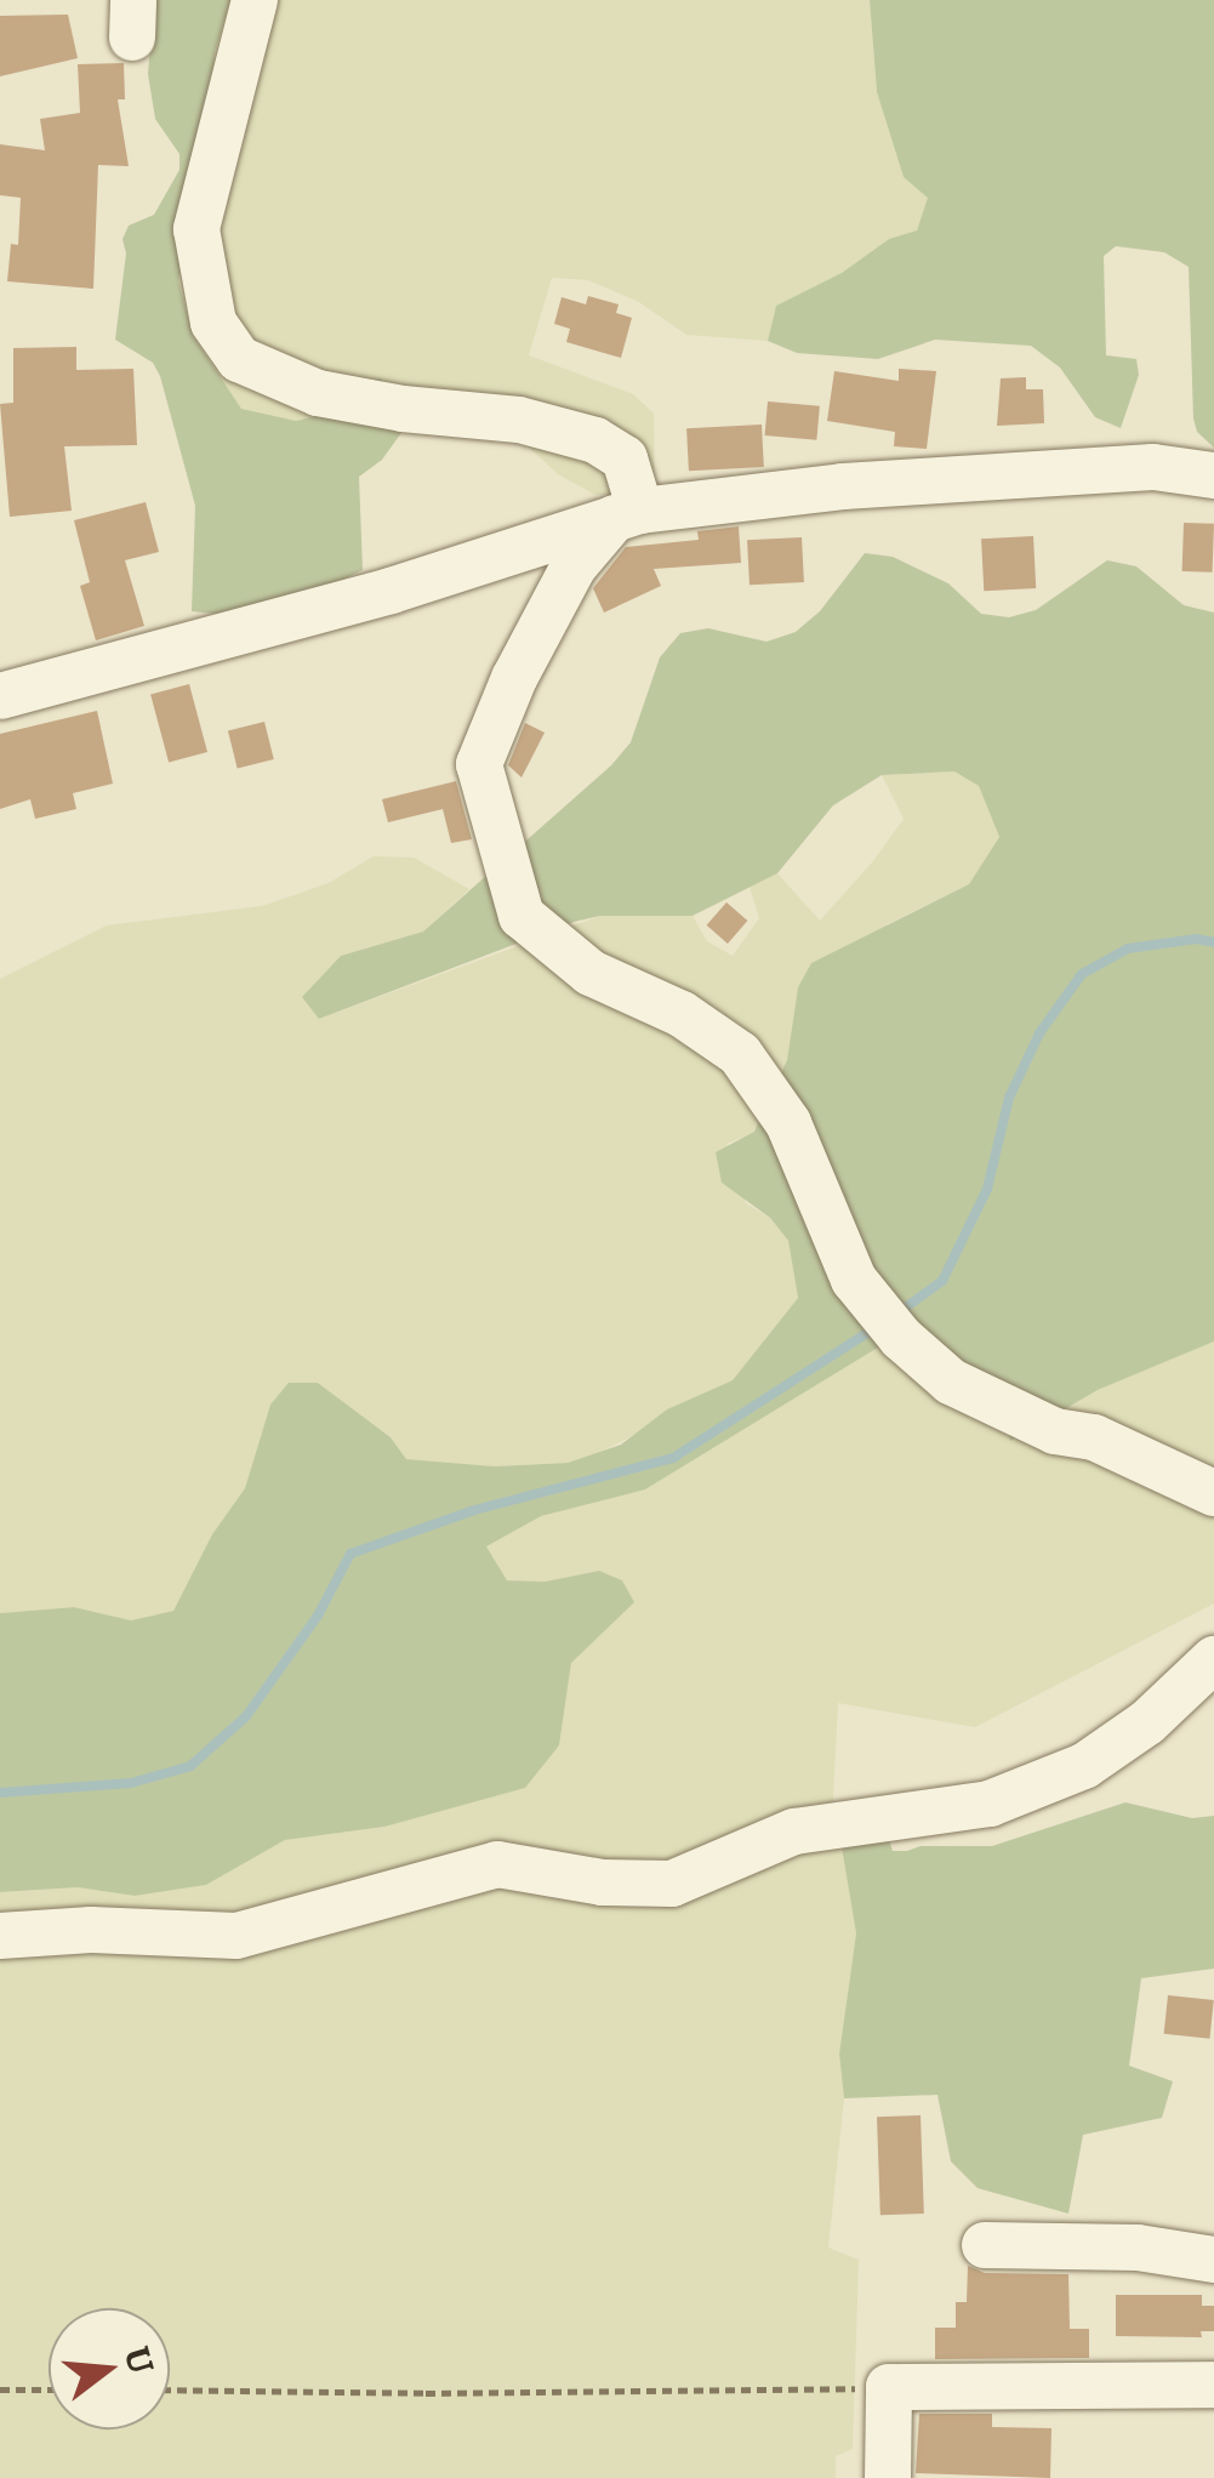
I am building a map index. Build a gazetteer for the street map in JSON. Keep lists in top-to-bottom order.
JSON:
{
  "north": "right"
}
